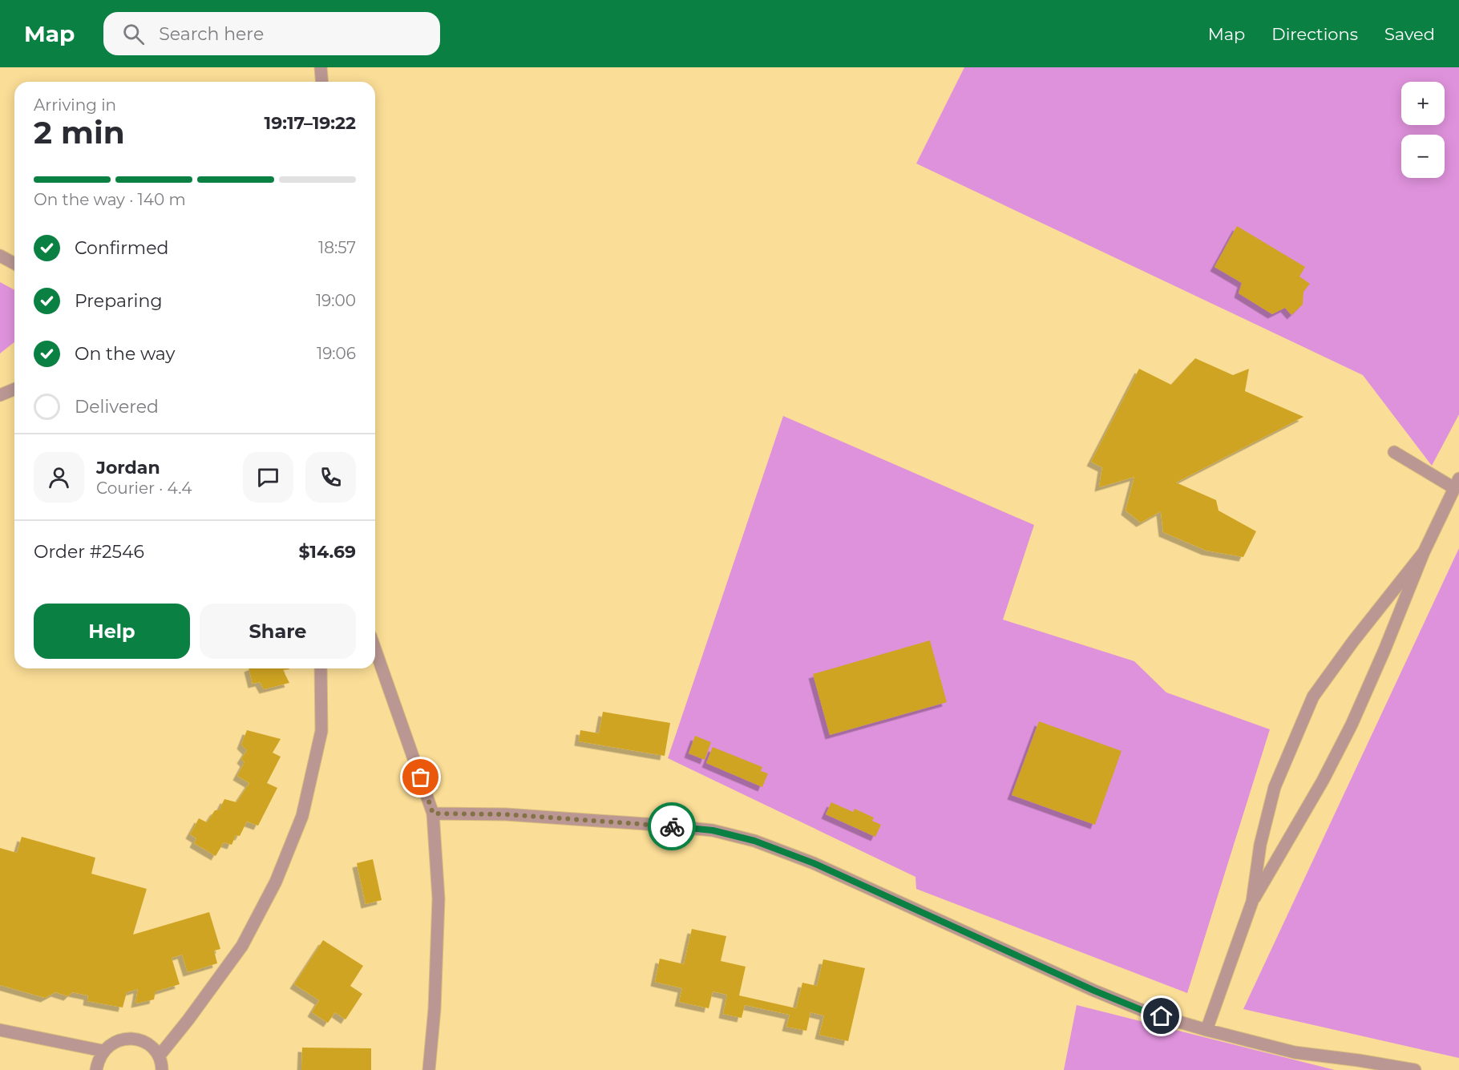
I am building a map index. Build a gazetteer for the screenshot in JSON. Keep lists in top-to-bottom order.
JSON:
{
  "page": {
    "header": "Map",
    "search": "Search here",
    "nav": ["Map", "Directions", "Saved"],
    "map_buttons": ["+", "−"],
    "heading": ["2 min", "Arriving in", "19:17–19:22"],
    "panel": [
      "Jordan",
      "Courier · 4.4",
      "Order #2546",
      "$14.69"
    ],
    "bar": "On the way · 140 m",
    "list": [
      ["Confirmed", "18:57"],
      ["Preparing", "19:00"],
      ["On the way", "19:06"],
      "Delivered"
    ],
    "buttons": ["Help", "Share"]
  }
}
